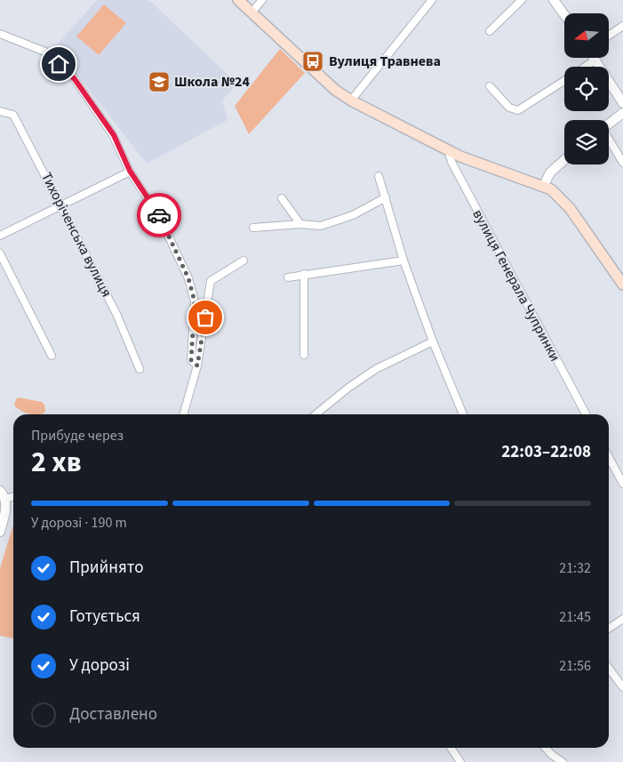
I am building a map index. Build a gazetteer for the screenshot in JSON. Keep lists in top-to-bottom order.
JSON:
{
  "streets": {
    "street": ["Тихоріченська вулиця", "вулиця Генерала Чупринки"]
  },
  "places": {
    "bus stop": ["Вулиця Травнева"],
    "school or university": ["Школа №24"]
  },
  "north": "left",
  "page": {
    "heading": ["2 хв", "Прибуде через", "22:03–22:08"],
    "bar": "У дорозі · 190 m",
    "list": [
      ["Прийнято", "21:32"],
      ["Готується", "21:45"],
      ["У дорозі", "21:56"],
      "Доставлено"
    ]
  }
}
